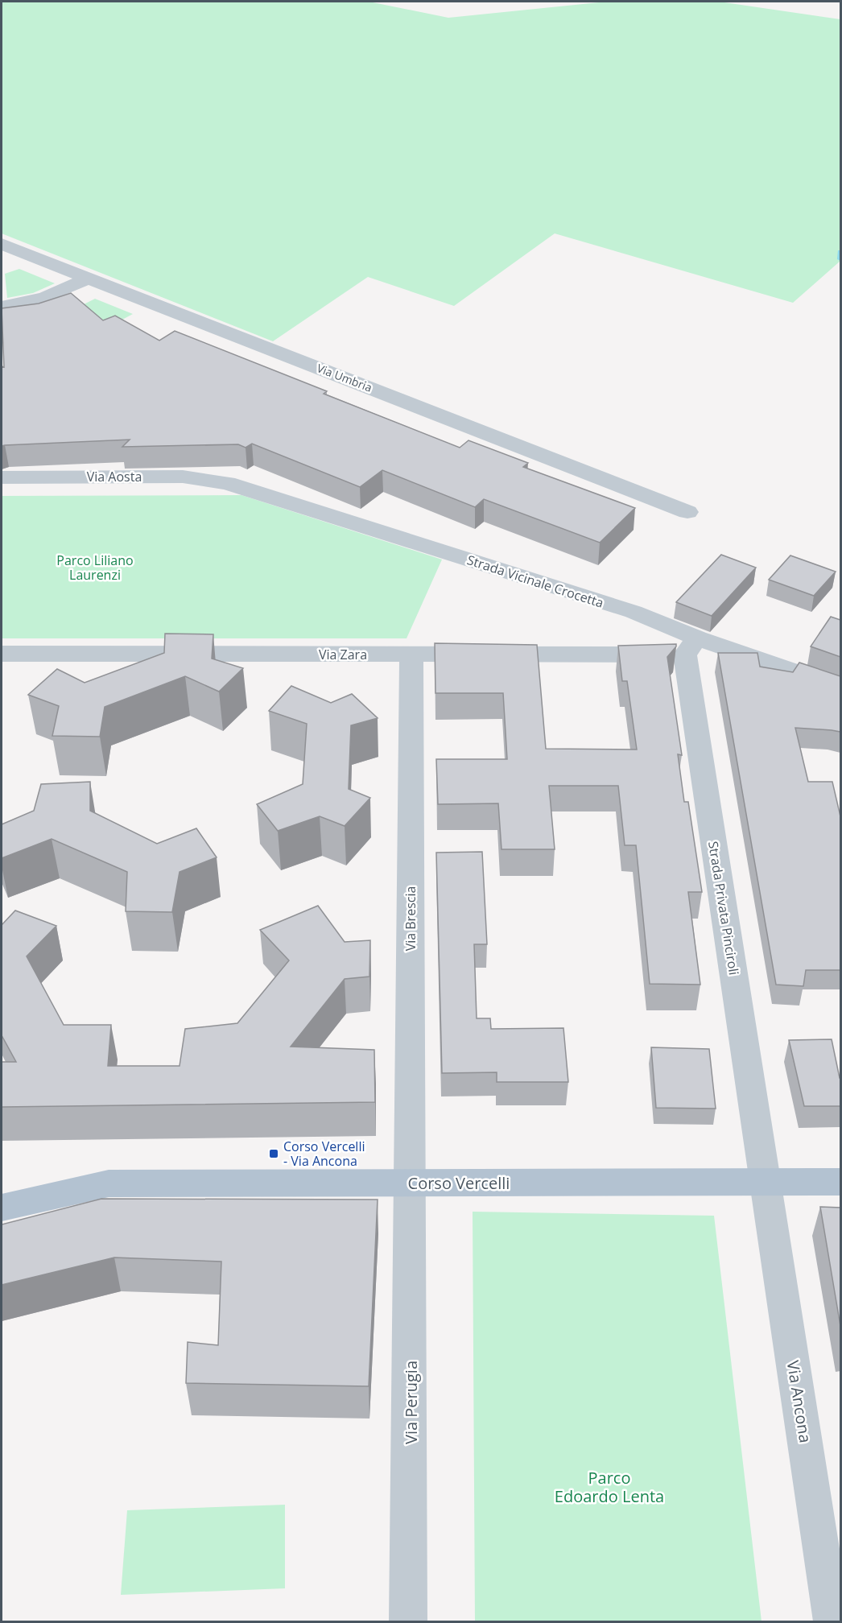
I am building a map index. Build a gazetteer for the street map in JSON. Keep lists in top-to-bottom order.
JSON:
{
  "streets": {
    "main road": ["Corso Vercelli"],
    "street": [
      "Via Umbria",
      "Via Aosta",
      "Strada Vicinale Crocetta",
      "Via Zara",
      "Strada Privata Pinciroli",
      "Via Brescia",
      "Via Ancona",
      "Via Perugia"
    ]
  },
  "crossings": [
    ["Via Aosta", "Strada Vicinale Crocetta"],
    ["Strada Vicinale Crocetta", "Via Zara"],
    ["Strada Vicinale Crocetta", "Strada Privata Pinciroli"],
    ["Via Zara", "Strada Privata Pinciroli"],
    ["Via Zara", "Via Brescia"],
    ["Strada Privata Pinciroli", "Corso Vercelli"],
    ["Strada Privata Pinciroli", "Via Ancona"],
    ["Via Brescia", "Corso Vercelli"],
    ["Via Brescia", "Via Perugia"],
    ["Corso Vercelli", "Via Ancona"],
    ["Corso Vercelli", "Via Perugia"]
  ],
  "parks": ["Parco Liliano Laurenzi", "Parco Edoardo Lenta"],
  "places": {
    "transit": ["Corso Vercelli - Via Ancona"]
  }
}
